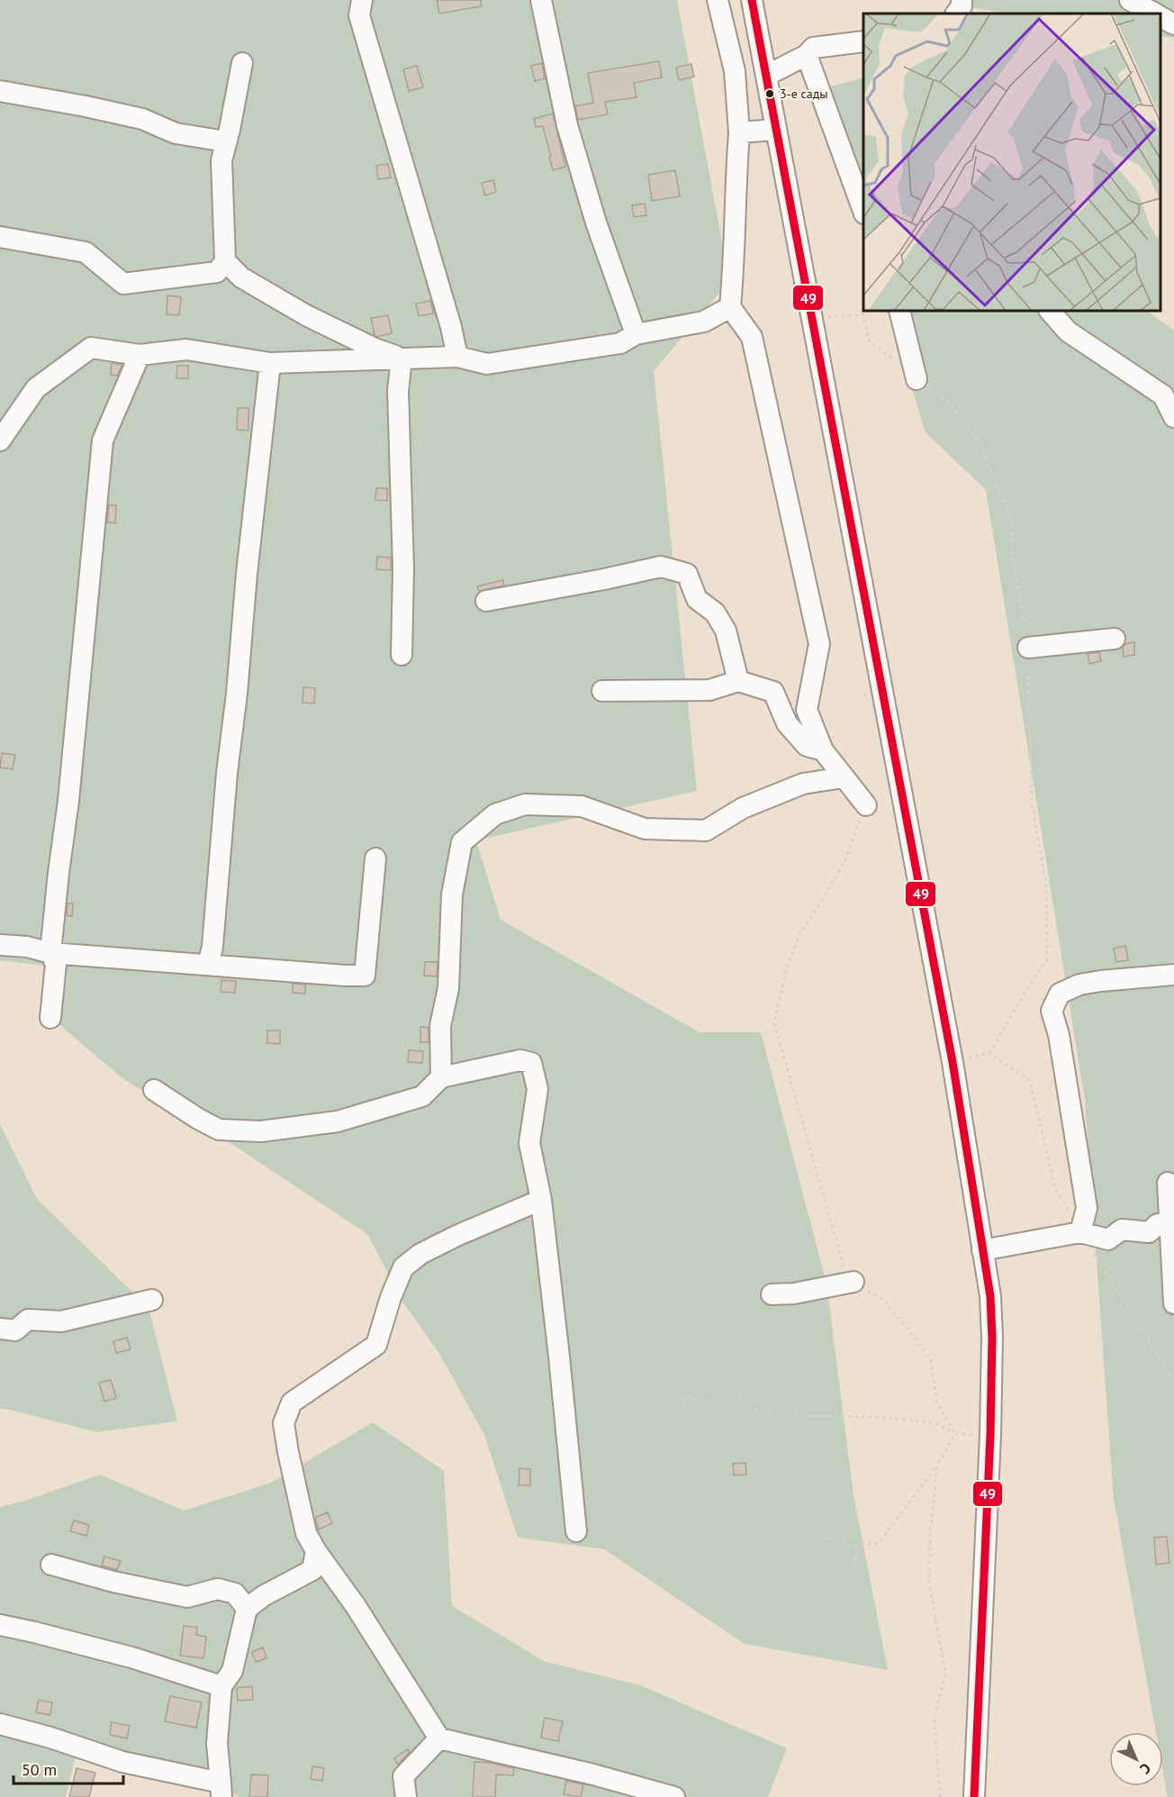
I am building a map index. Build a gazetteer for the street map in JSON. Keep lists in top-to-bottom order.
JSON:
{
  "places": ["3-е сады"],
  "lines": ["transit line 49"],
  "scale_bar": "50 m",
  "north": "bottom right"
}
